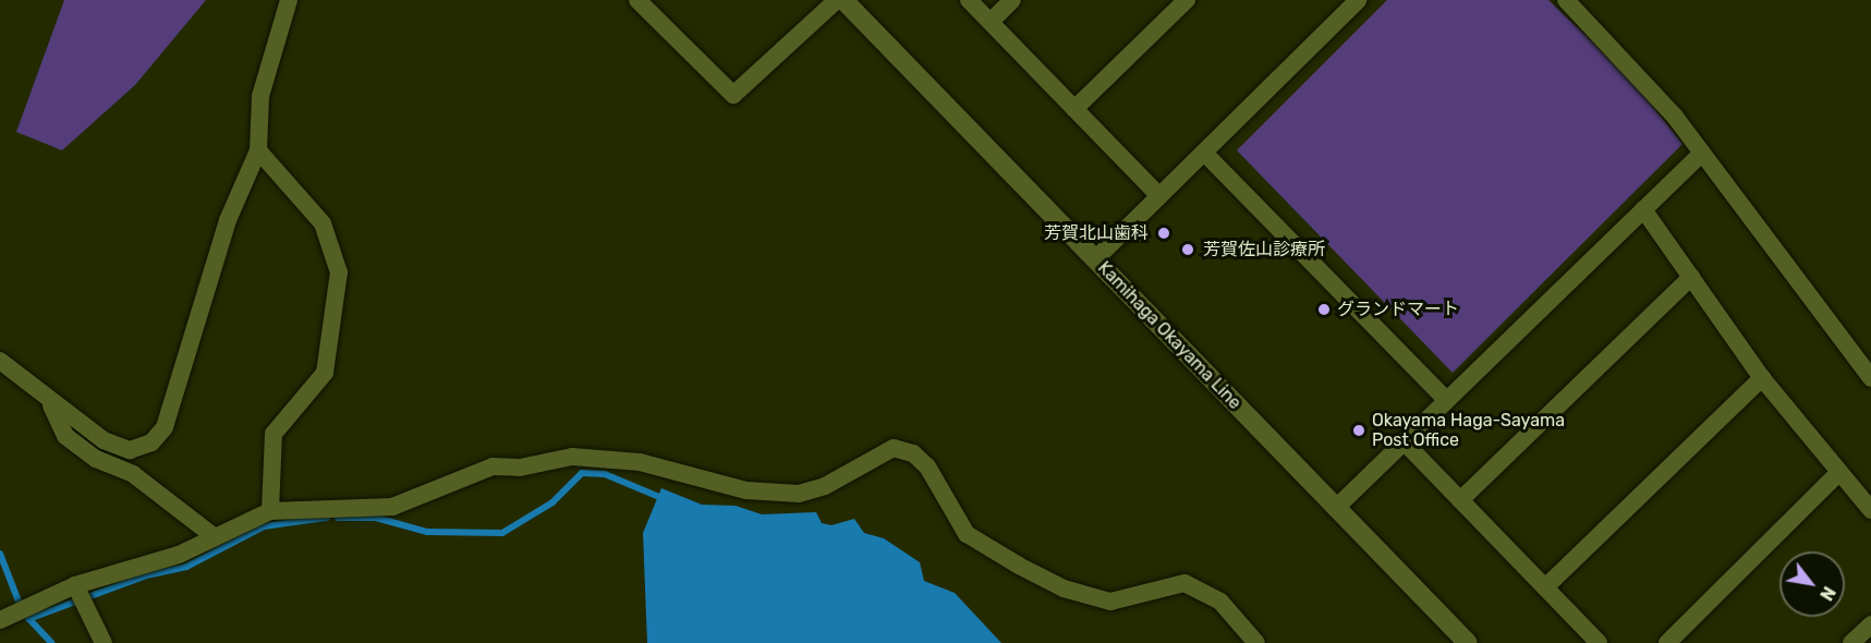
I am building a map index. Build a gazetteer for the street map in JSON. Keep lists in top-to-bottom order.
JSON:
{
  "streets": {
    "main road": ["Kamihaga Okayama Line"]
  },
  "places": [
    "芳賀北山歯科",
    "芳賀佐山診療所",
    "グランドマート",
    "Okayama Haga-Sayama Post Office"
  ],
  "north": "bottom right"
}
